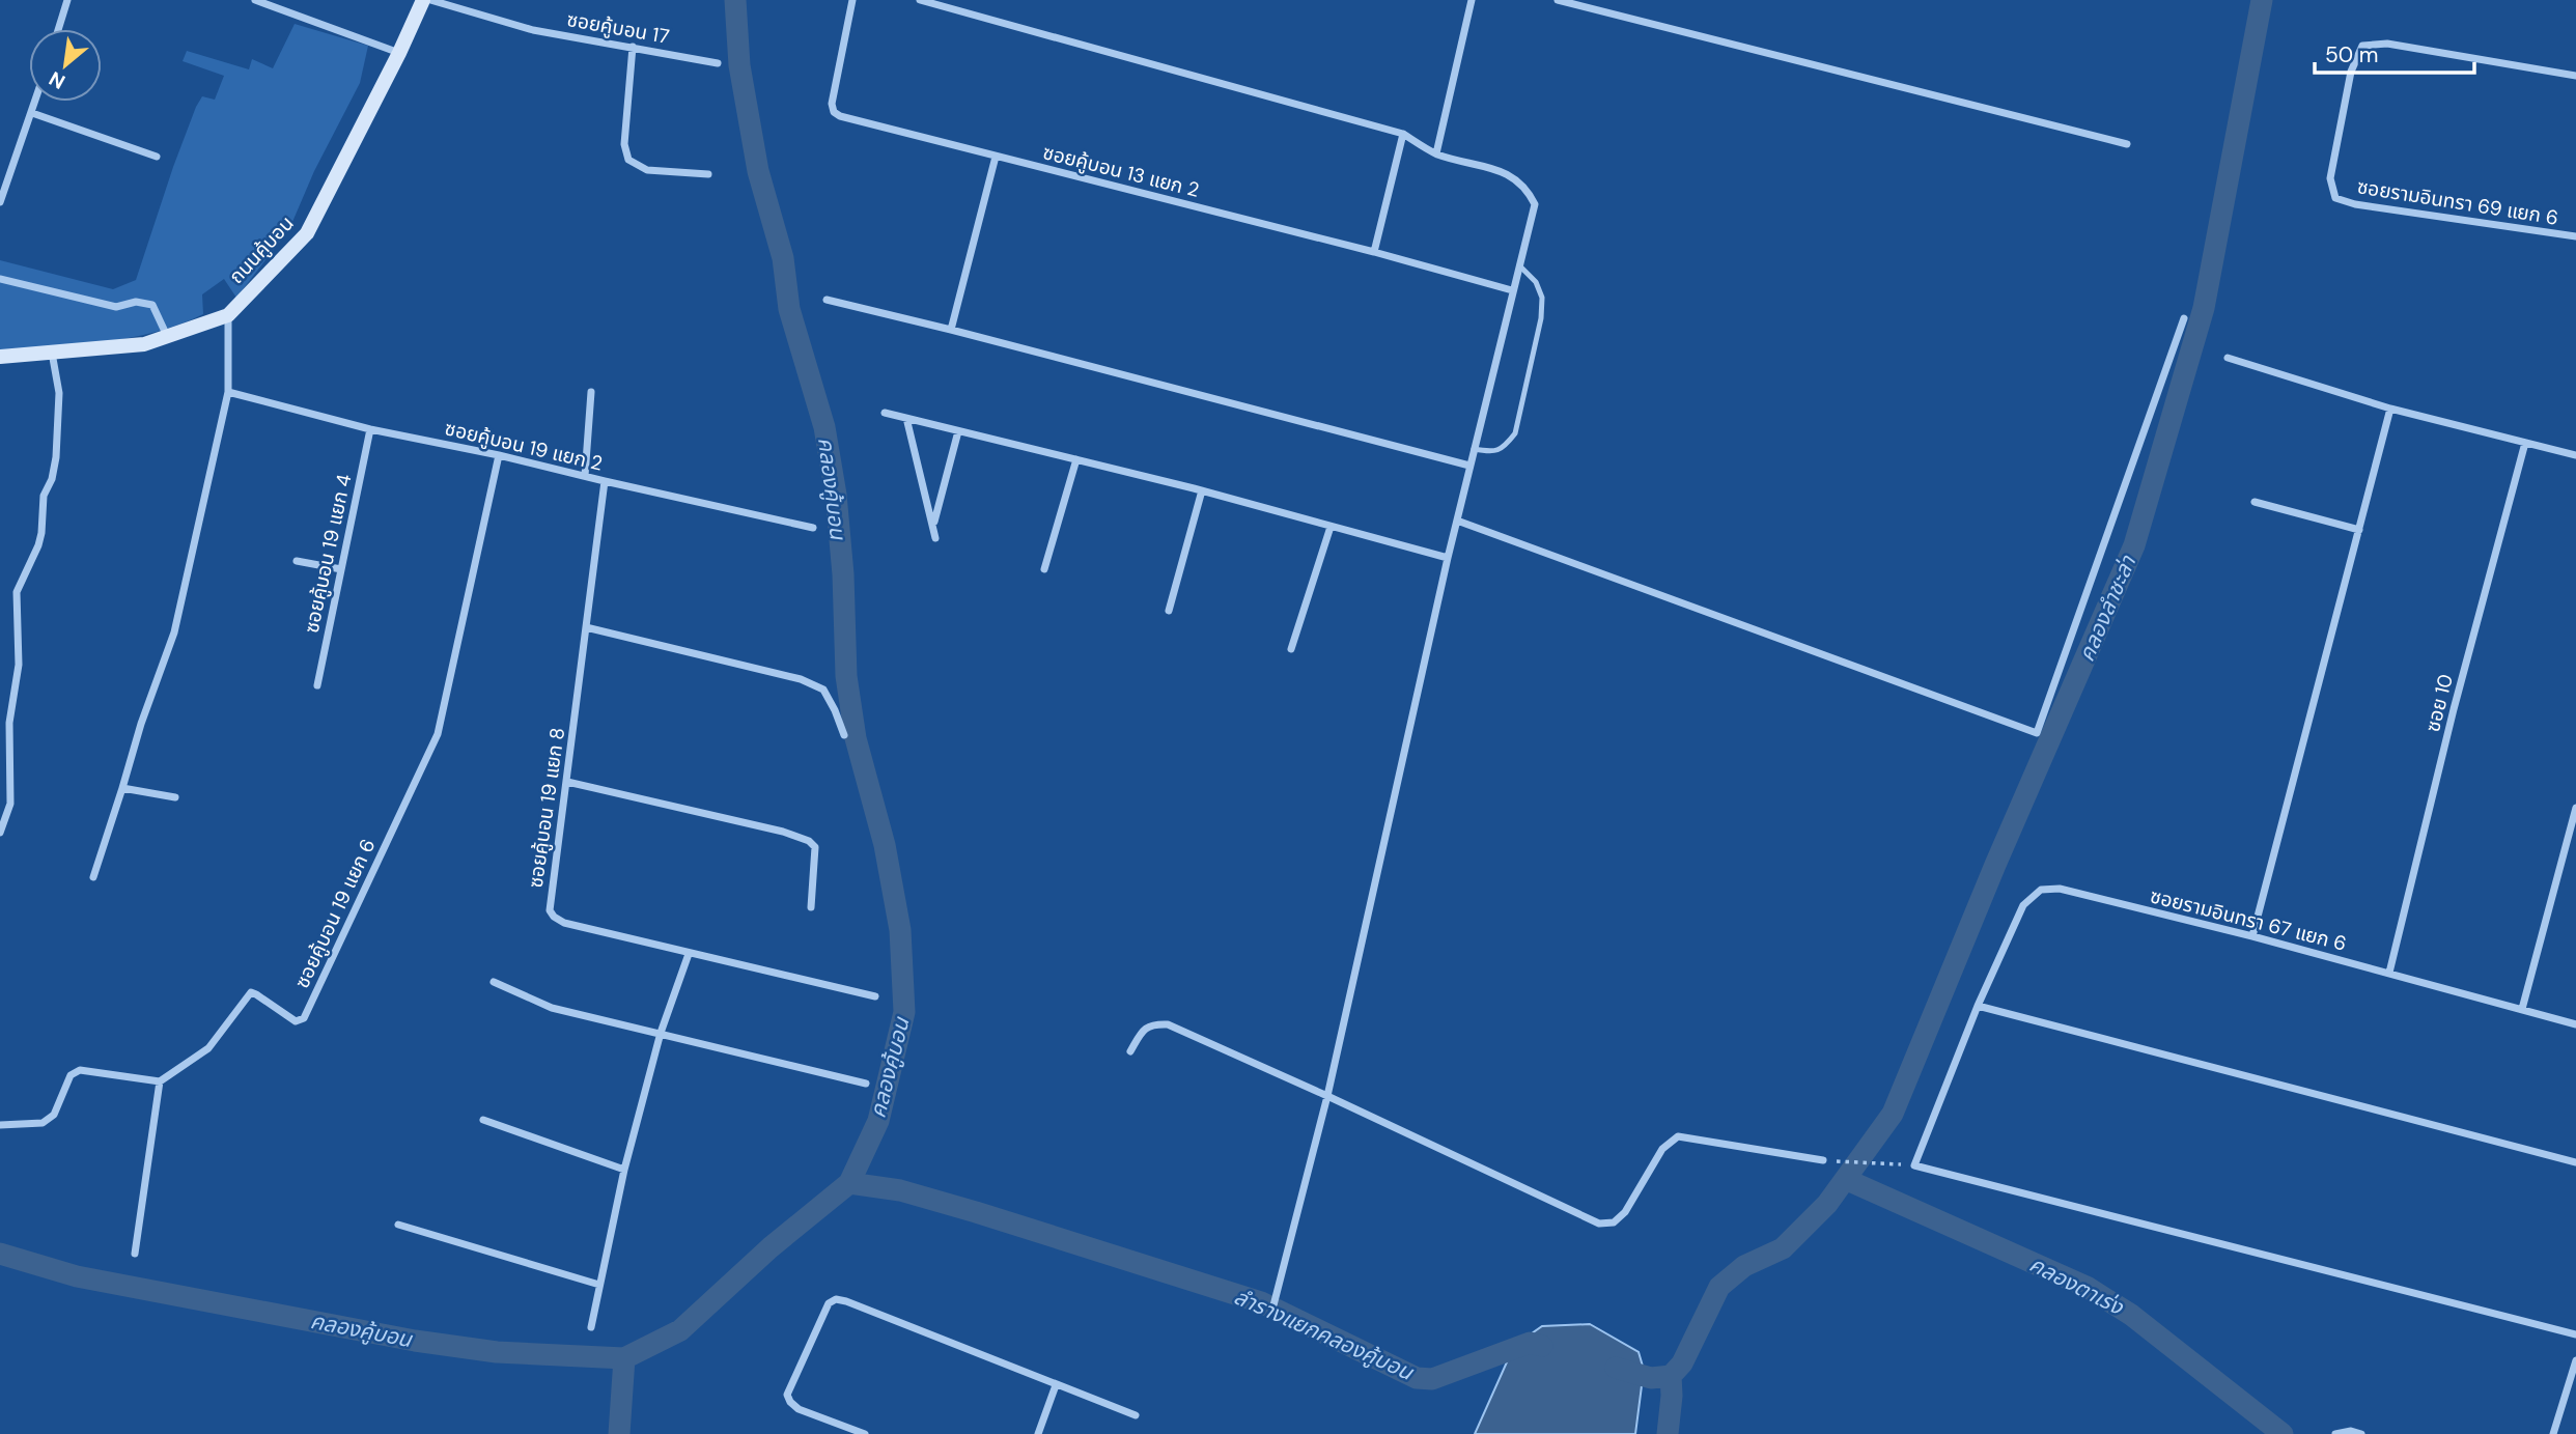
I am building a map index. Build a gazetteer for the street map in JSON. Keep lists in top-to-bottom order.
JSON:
{
  "streets": {
    "main road": ["ถนนคู้บอน"],
    "street": [
      "ซอยคู้บอน 17",
      "ซอยคู้บอน 13 แยก 2",
      "ซอยรามอินทรา 69 แยก 6",
      "ซอยคู้บอน 19 แยก 2",
      "ซอยคู้บอน 19 แยก 4",
      "ซอย 10",
      "ซอยคู้บอน 19 แยก 8",
      "ซอยคู้บอน 19 แยก 6",
      "ซอยรามอินทรา 67 แยก 6"
    ]
  },
  "crossings": [
    ["ซอยคู้บอน 19 แยก 2", "ซอยคู้บอน 19 แยก 4"],
    ["ซอยคู้บอน 19 แยก 2", "ซอยคู้บอน 19 แยก 8"],
    ["ซอยคู้บอน 19 แยก 2", "ซอยคู้บอน 19 แยก 6"],
    ["ซอย 10", "ซอยรามอินทรา 67 แยก 6"]
  ],
  "water": [
    "คลองคู้บอน",
    "คลองลำชะล่า",
    "คลองตาเร่ง",
    "ลำรางแยกคลองคู้บอน"
  ],
  "scale_bar": "50 m",
  "north": "bottom left"
}
